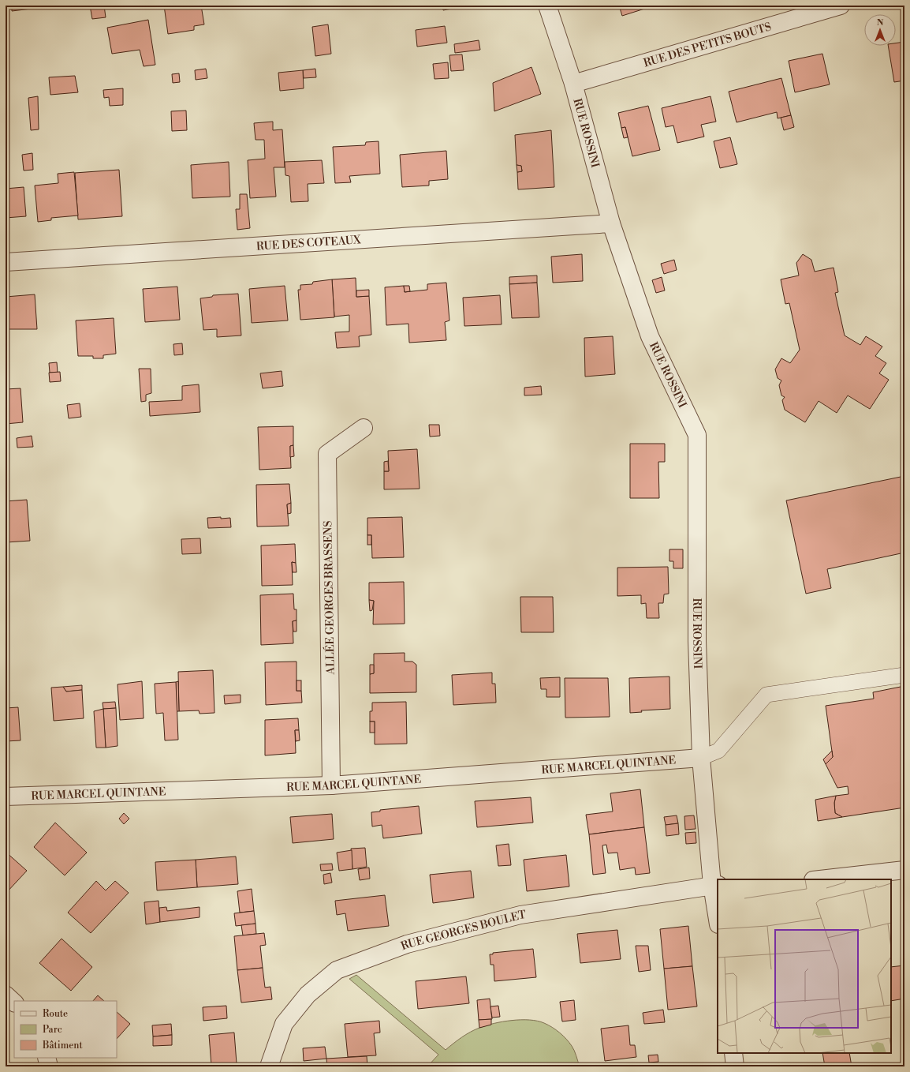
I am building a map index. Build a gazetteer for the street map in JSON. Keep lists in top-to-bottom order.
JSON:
{
  "streets": {
    "street": [
      "RUE DES PETITS BOUTS",
      "RUE ROSSINI",
      "RUE DES COTEAUX",
      "ALLÉE GEORGES BRASSENS",
      "RUE MARCEL QUINTANE",
      "RUE GEORGES BOULET"
    ]
  },
  "crossings": [
    ["RUE DES PETITS BOUTS", "RUE ROSSINI"],
    ["RUE ROSSINI", "RUE DES COTEAUX"],
    ["RUE ROSSINI", "RUE MARCEL QUINTANE"],
    ["RUE ROSSINI", "RUE GEORGES BOULET"],
    ["ALLÉE GEORGES BRASSENS", "RUE MARCEL QUINTANE"]
  ],
  "legend": ["Route", "Parc", "Bâtiment"],
  "north": "top"
}
